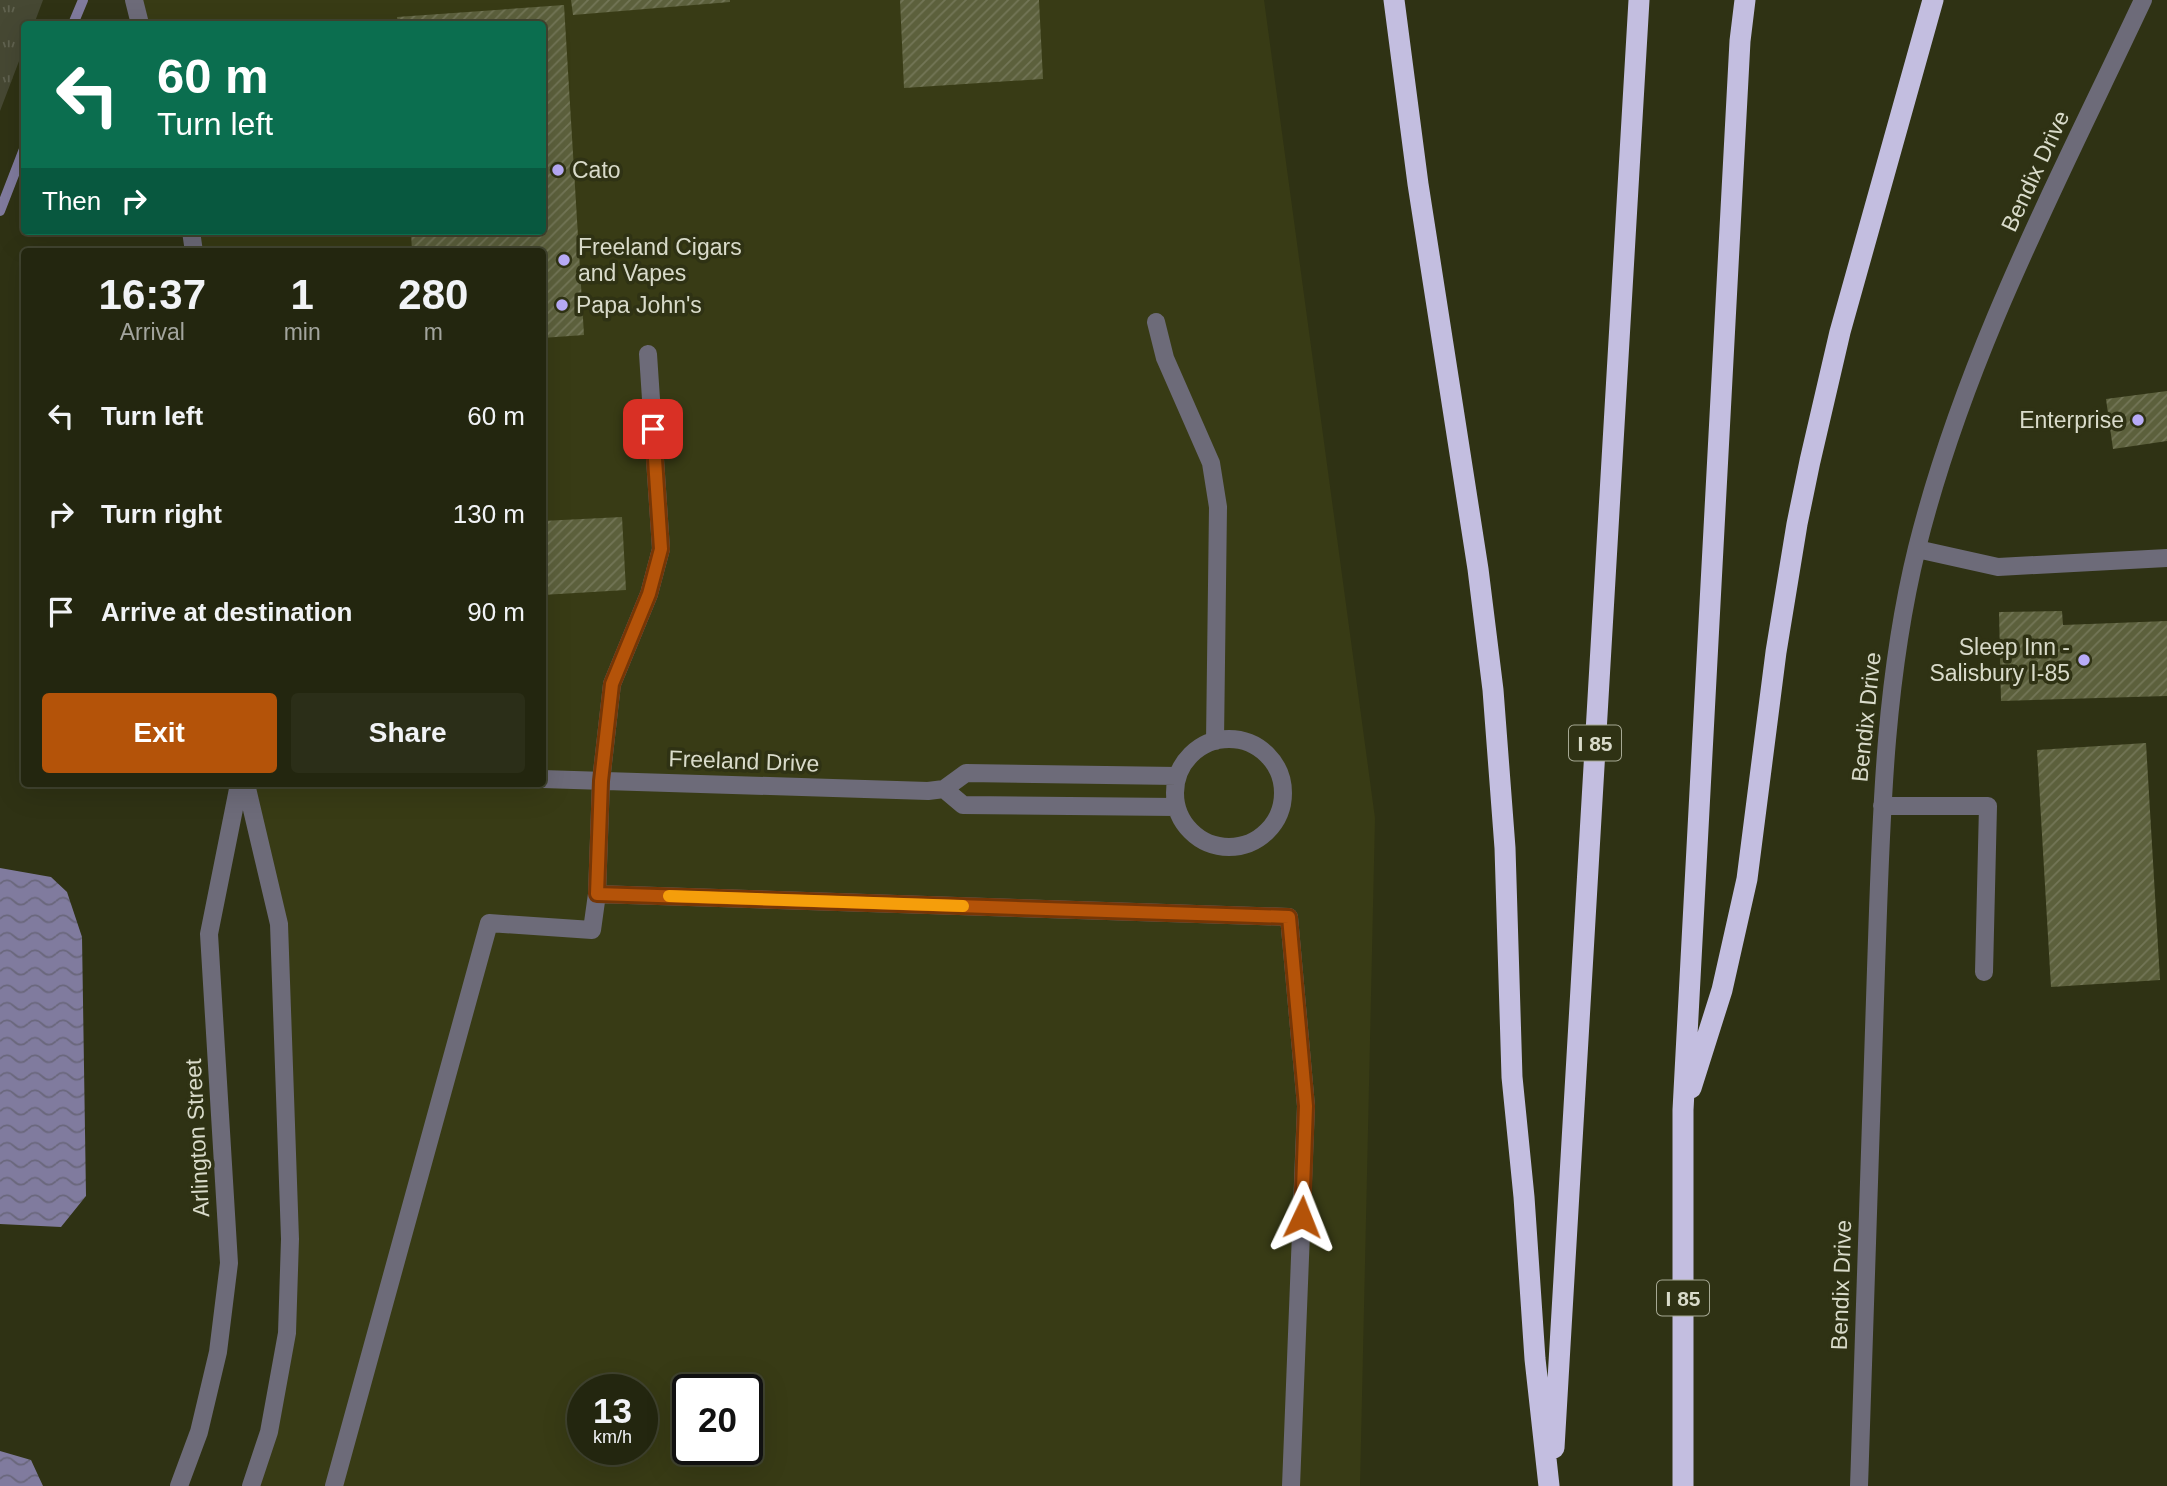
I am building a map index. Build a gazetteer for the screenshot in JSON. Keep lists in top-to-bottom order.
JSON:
{
  "streets": {
    "highway": ["I 85"],
    "street": ["Bendix Drive", "Freeland Drive", "Arlington Street"]
  },
  "places": [
    "Cato",
    "Freeland Cigars and Vapes",
    "Papa John's",
    "Enterprise",
    "Sleep Inn - Salisbury I-85"
  ],
  "page": {
    "turn": ["60 m", "Turn left"],
    "then": "Then",
    "eta": [
      "16:37",
      "Arrival",
      "1",
      "min",
      "280",
      "m"
    ],
    "list": [
      {
        "name": "Turn left",
        "value": "60 m"
      },
      {
        "name": "Turn right",
        "value": "130 m"
      },
      {
        "name": "Arrive at destination",
        "value": "90 m"
      }
    ],
    "buttons": ["Exit", "Share"],
    "speed": "13 km/h",
    "limit": "20"
  }
}
